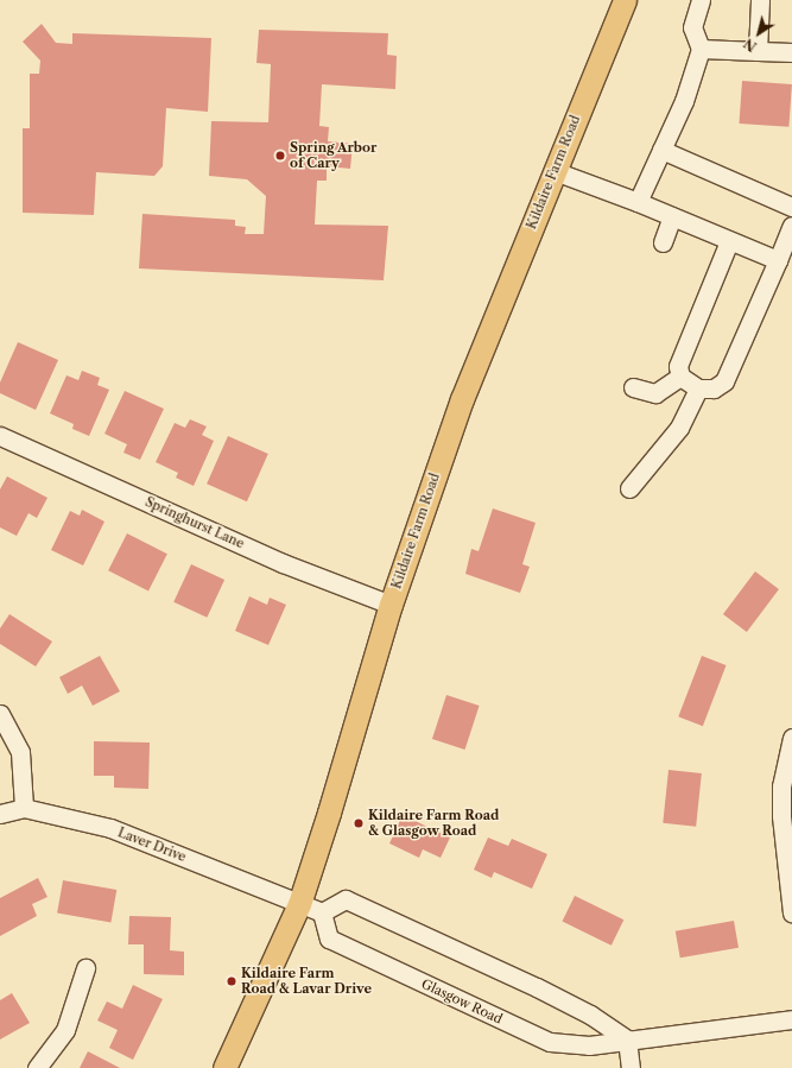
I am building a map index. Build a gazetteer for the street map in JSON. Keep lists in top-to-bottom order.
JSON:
{
  "streets": {
    "main road": ["Kildaire Farm Road"],
    "street": ["Springhurst Lane", "Laver Drive", "Glasgow Road"]
  },
  "crossings": [
    ["Kildaire Farm Road", "Springhurst Lane"],
    ["Kildaire Farm Road", "Laver Drive"]
  ],
  "places": ["Spring Arbor of Cary", "Kildaire Farm Road & Glasgow Road", "Kildaire Farm Road & Lavar Drive"],
  "north": "bottom left"
}
